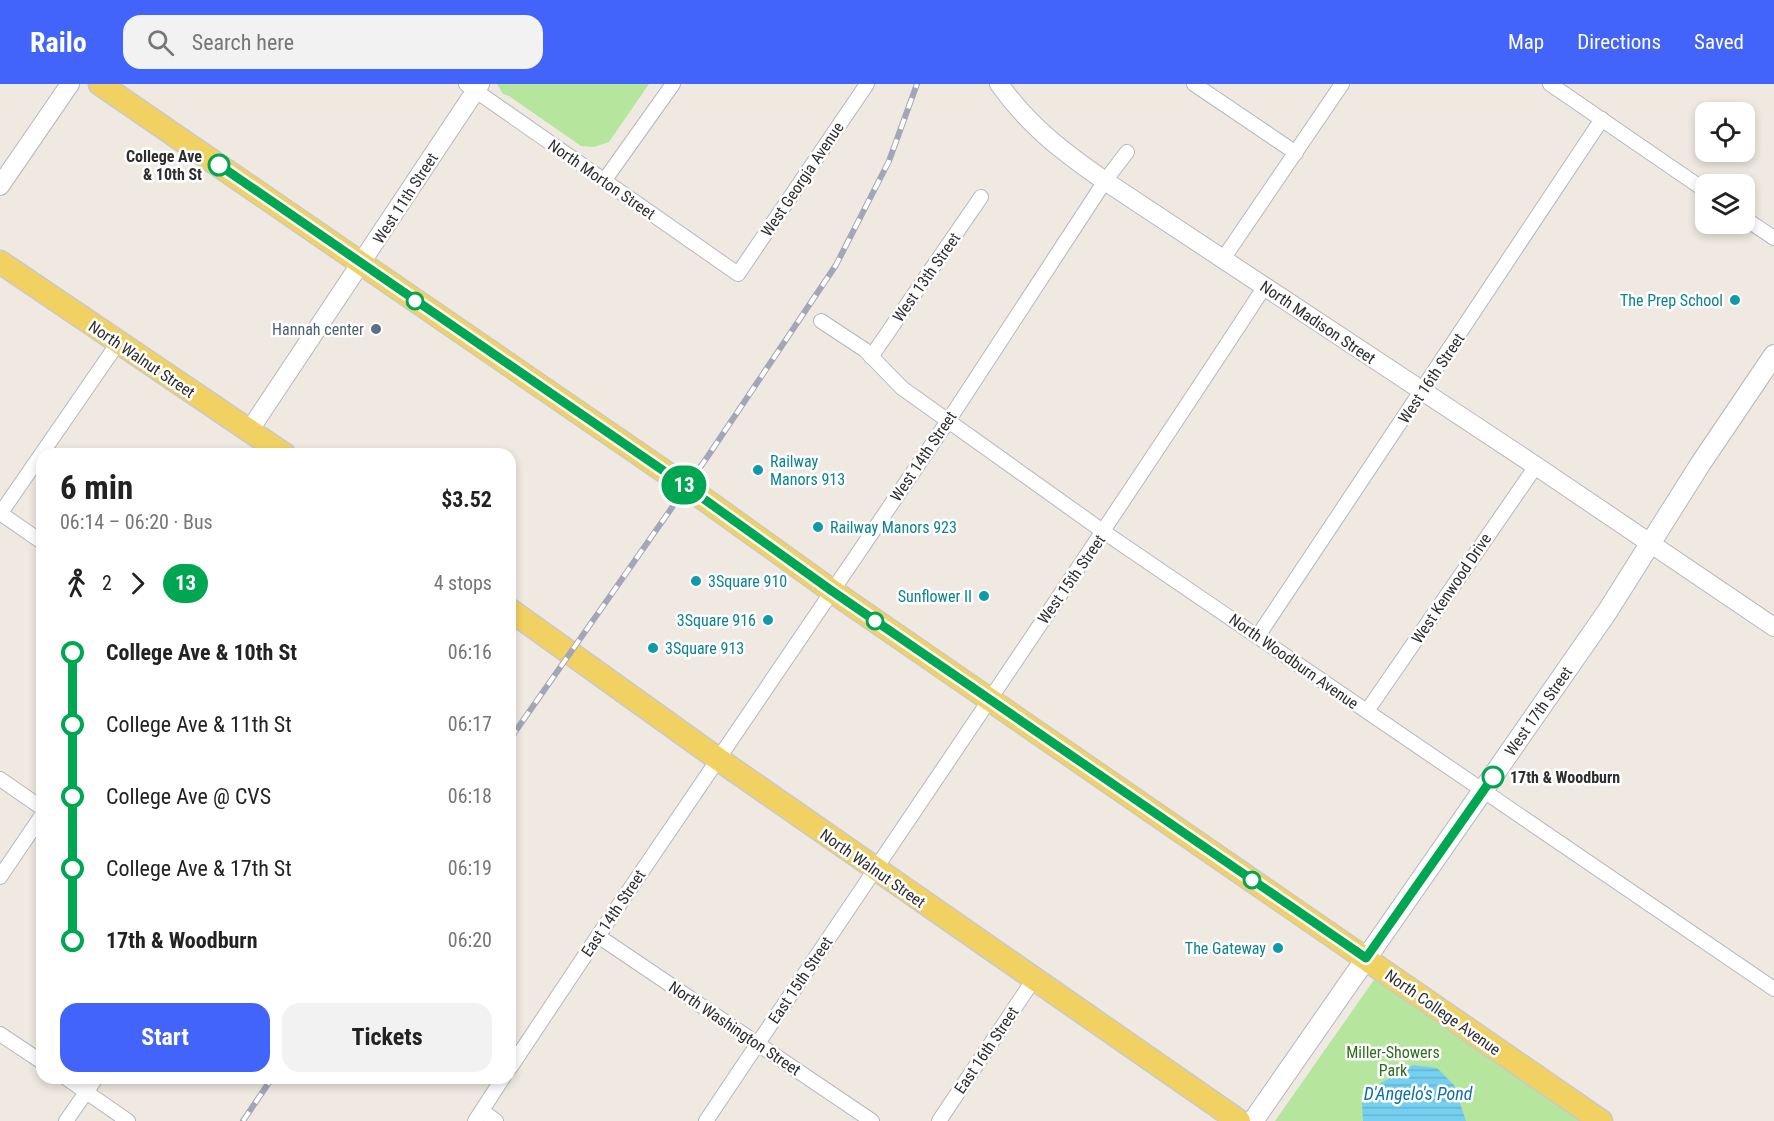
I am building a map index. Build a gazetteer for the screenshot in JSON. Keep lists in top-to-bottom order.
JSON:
{
  "streets": {
    "main road": ["North Walnut Street", "West 17th Street", "North College Avenue"],
    "street": [
      "North Morton Street",
      "West Georgia Avenue",
      "West 11th Street",
      "West 13th Street",
      "North Madison Street",
      "West 16th Street",
      "West 14th Street",
      "West 15th Street",
      "West Kenwood Drive",
      "North Woodburn Avenue",
      "East 14th Street",
      "East 15th Street",
      "North Washington Street",
      "East 16th Street"
    ]
  },
  "crossings": [
    ["North Morton Street", "West Georgia Avenue"],
    ["North Morton Street", "West 11th Street"],
    ["West 11th Street", "North Walnut Street"],
    ["West 11th Street", "North College Avenue"],
    ["West 13th Street", "North Woodburn Avenue"],
    ["North Madison Street", "West 16th Street"],
    ["North Madison Street", "West 14th Street"],
    ["North Madison Street", "West 15th Street"],
    ["North Madison Street", "West Kenwood Drive"],
    ["North Madison Street", "West 17th Street"],
    ["North Walnut Street", "West 14th Street"],
    ["North Walnut Street", "West 15th Street"],
    ["North Walnut Street", "East 14th Street"],
    ["North Walnut Street", "East 15th Street"],
    ["North Walnut Street", "East 16th Street"],
    ["West 16th Street", "North Woodburn Avenue"],
    ["West 14th Street", "North Woodburn Avenue"],
    ["West 14th Street", "East 14th Street"],
    ["West 14th Street", "North College Avenue"],
    ["West 15th Street", "North Woodburn Avenue"],
    ["West 15th Street", "East 15th Street"],
    ["West 15th Street", "North College Avenue"],
    ["West Kenwood Drive", "North Woodburn Avenue"],
    ["North Woodburn Avenue", "West 17th Street"],
    ["West 17th Street", "North College Avenue"],
    ["East 14th Street", "North Washington Street"],
    ["East 15th Street", "North Washington Street"]
  ],
  "water": ["D'Angelo's Pond"],
  "parks": ["Miller-Showers Park"],
  "places": [
    "College Ave & 10th St",
    "The Prep School",
    "Hannah center",
    "Railway Manors 913",
    "Railway Manors 923",
    "3Square 910",
    "Sunflower II",
    "3Square 916",
    "3Square 913",
    "17th & Woodburn",
    "The Gateway"
  ],
  "lines": ["bus line 13"],
  "page": {
    "header": "Railo",
    "search": "Search here",
    "nav": ["Map", "Directions", "Saved"],
    "on_map": "13",
    "heading": ["6 min", "06:14 – 06:20 · Bus", "$3.52"],
    "legs": ["2", "13", "4 stops"],
    "list": [
      {
        "name": "College Ave & 10th St",
        "value": "06:16"
      },
      {
        "name": "College Ave & 11th St",
        "value": "06:17"
      },
      {
        "name": "College Ave @ CVS",
        "value": "06:18"
      },
      {
        "name": "College Ave & 17th St",
        "value": "06:19"
      },
      {
        "name": "17th & Woodburn",
        "value": "06:20"
      }
    ],
    "buttons": ["Start", "Tickets"]
  }
}
